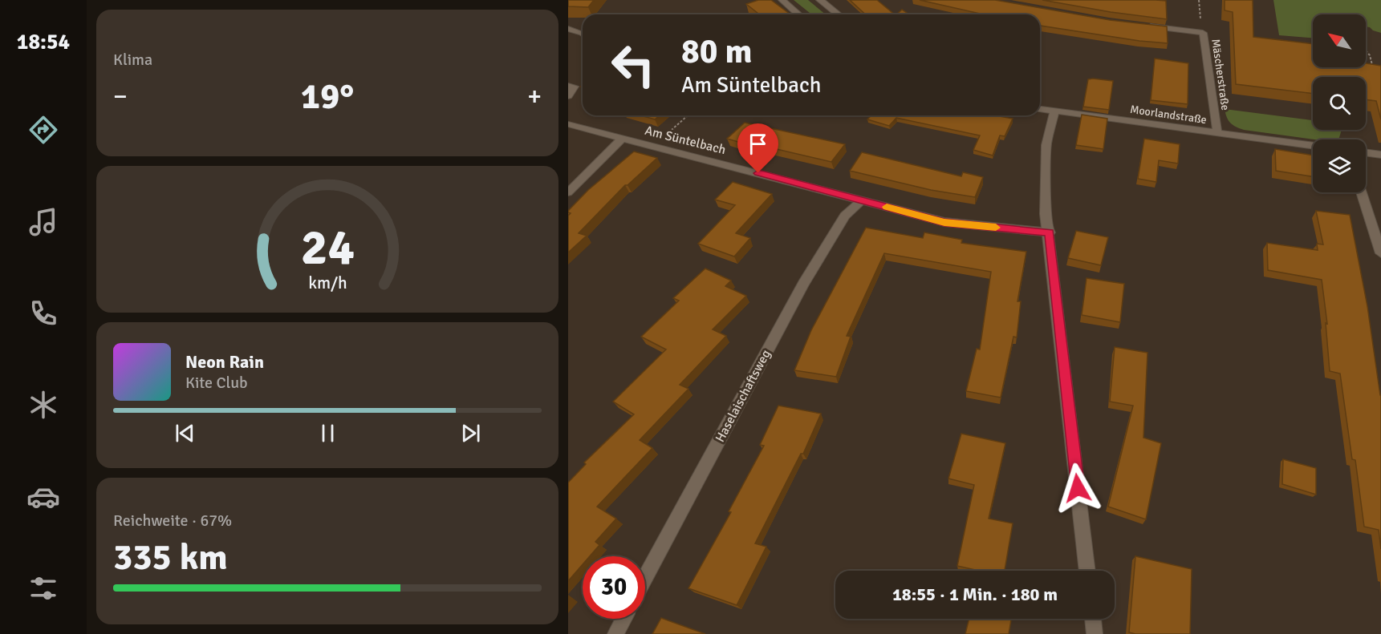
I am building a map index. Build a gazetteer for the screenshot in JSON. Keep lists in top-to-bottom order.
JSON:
{
  "streets": {
    "street": [
      "Mäscherstraße",
      "Moorlandstraße",
      "Am Süntelbach",
      "Haselaischaftsweg"
    ]
  },
  "crossings": [
    ["Mäscherstraße", "Moorlandstraße"],
    ["Am Süntelbach", "Haselaischaftsweg"]
  ],
  "north": "top left",
  "page": {
    "tabs": "18:54",
    "tile": [
      "Klima",
      ["Reichweite · 67%", "335 km"]
    ],
    "turn": ["80 m", "Am Süntelbach"],
    "heat": ["−", "19°", "+"],
    "song": ["Neon Rain", "Kite Club"],
    "limit": "30",
    "trip": "18:55 · 1 Min. · 180 m",
    "gauge": ["24", "km/h"]
  }
}
